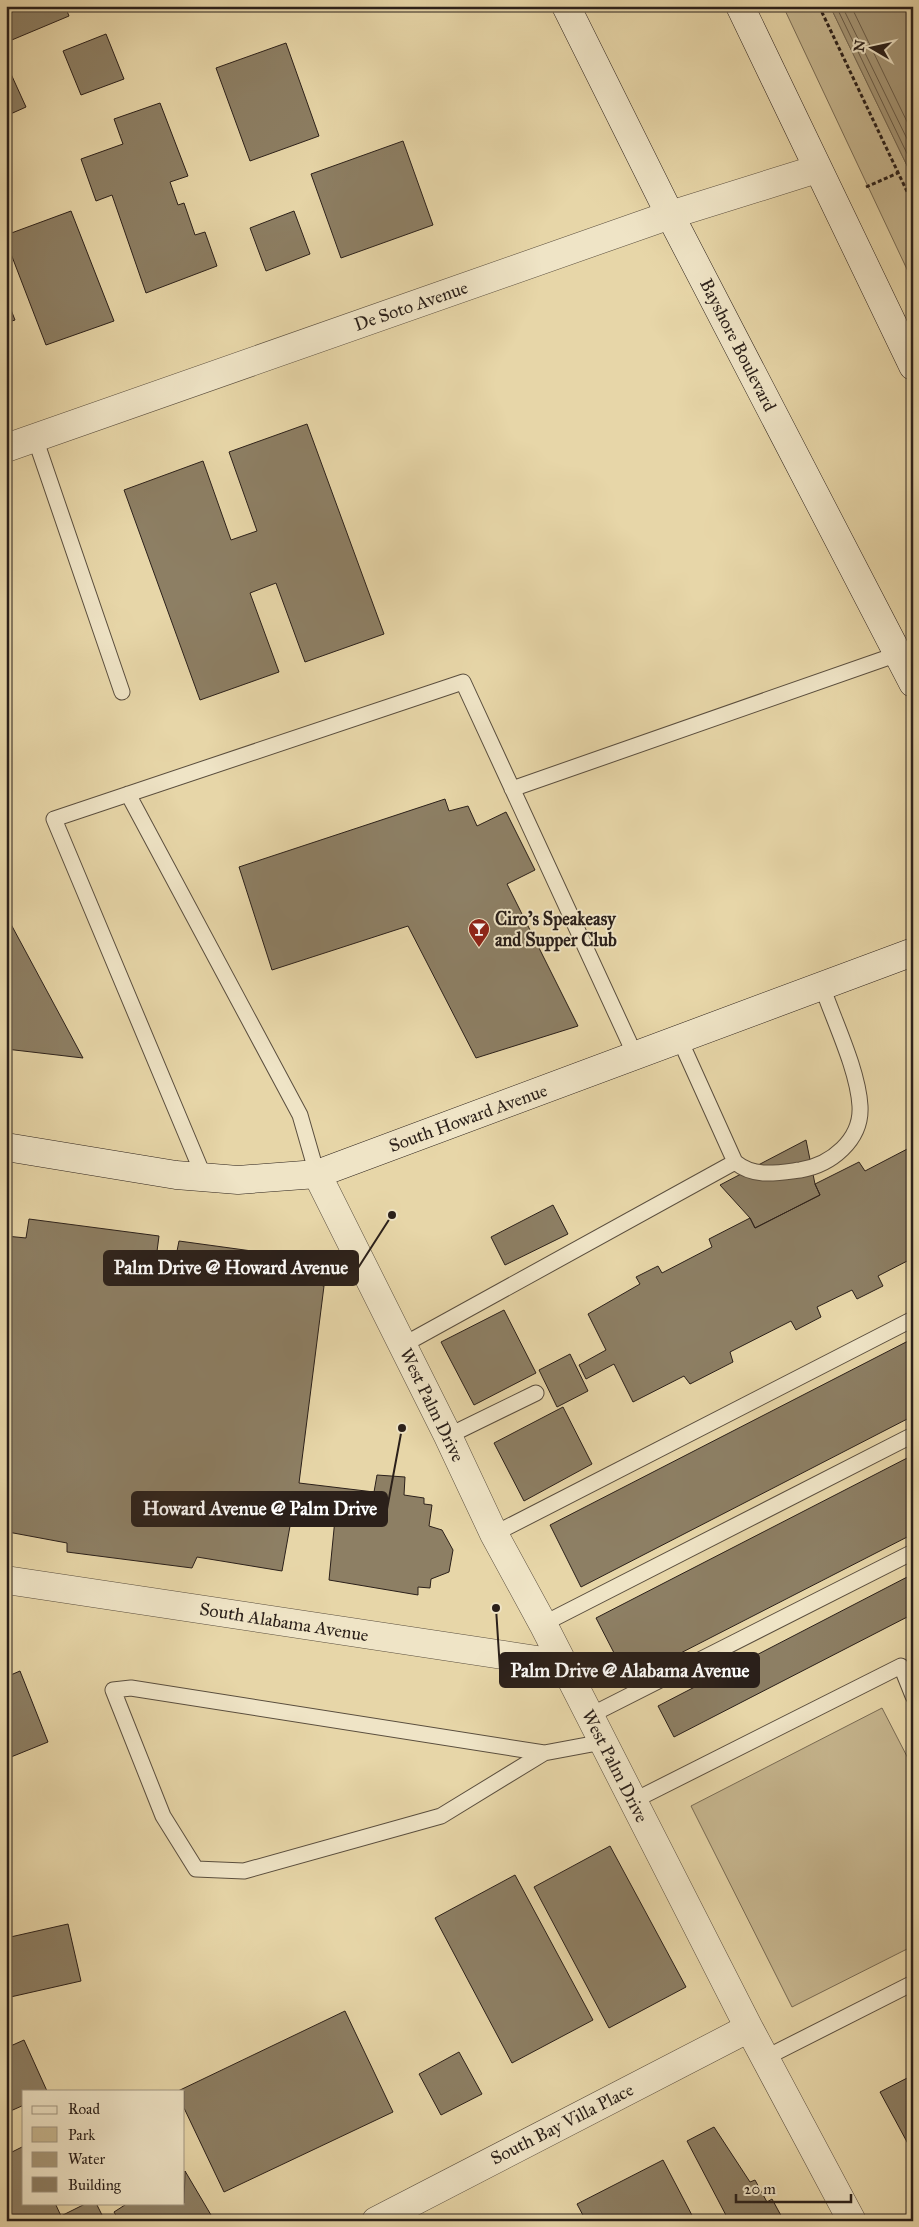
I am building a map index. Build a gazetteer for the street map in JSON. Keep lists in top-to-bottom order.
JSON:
{
  "streets": {
    "street": [
      "De Soto Avenue",
      "Bayshore Boulevard",
      "South Howard Avenue",
      "West Palm Drive",
      "South Alabama Avenue",
      "South Bay Villa Place"
    ]
  },
  "crossings": [
    ["De Soto Avenue", "Bayshore Boulevard"],
    ["South Howard Avenue", "West Palm Drive"],
    ["West Palm Drive", "South Alabama Avenue"],
    ["West Palm Drive", "South Bay Villa Place"]
  ],
  "places": {
    "bar": ["Ciro's Speakeasy and Supper Club"],
    "other": ["Palm Drive @ Howard Avenue", "Howard Avenue @ Palm Drive", "Palm Drive @ Alabama Avenue"]
  },
  "legend": [
    "Road",
    "Park",
    "Water",
    "Building"
  ],
  "scale_bar": "20 m",
  "north": "left"
}
